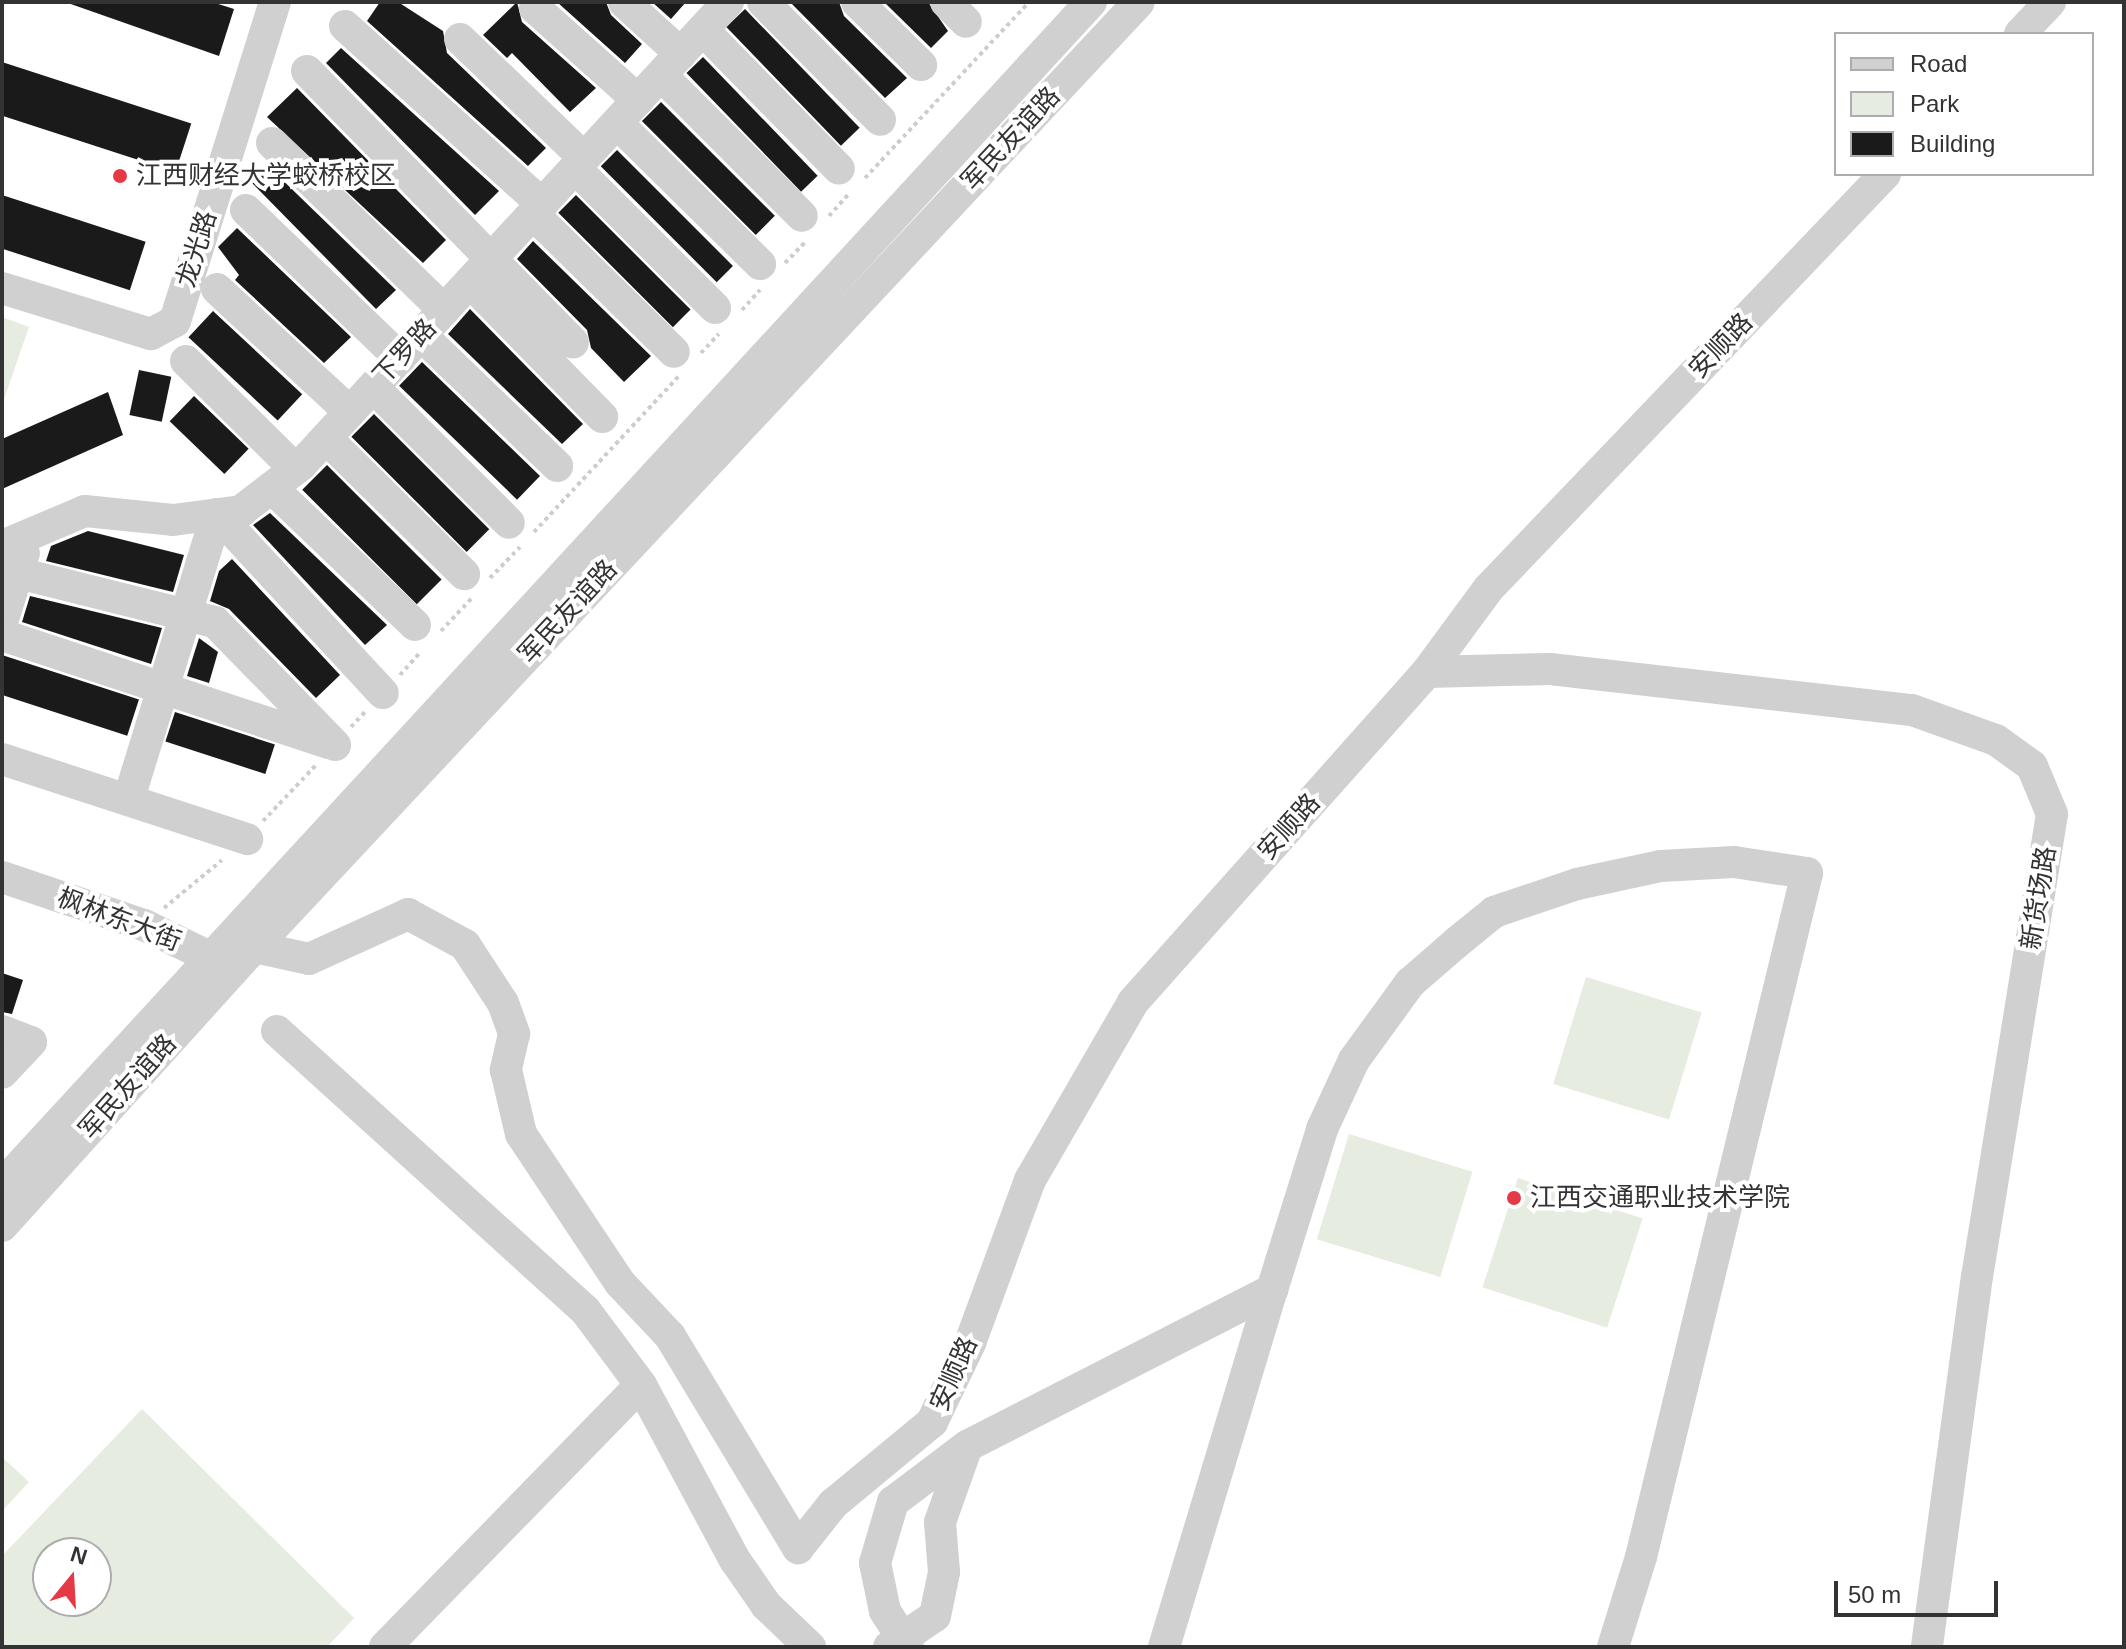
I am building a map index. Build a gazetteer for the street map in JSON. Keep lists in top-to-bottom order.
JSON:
{
  "streets": {
    "street": [
      "军民友谊路",
      "龙光路",
      "安顺路",
      "下罗路",
      "新货场路",
      "枫林东大街"
    ]
  },
  "crossings": [
    ["军民友谊路", "安顺路"],
    ["军民友谊路", "枫林东大街"],
    ["安顺路", "新货场路"],
    ["安顺路", "枫林东大街"]
  ],
  "places": ["江西财经大学蛟桥校区", "江西交通职业技术学院"],
  "legend": ["Road", "Park", "Building"],
  "scale_bar": "50 m",
  "north": "top"
}
